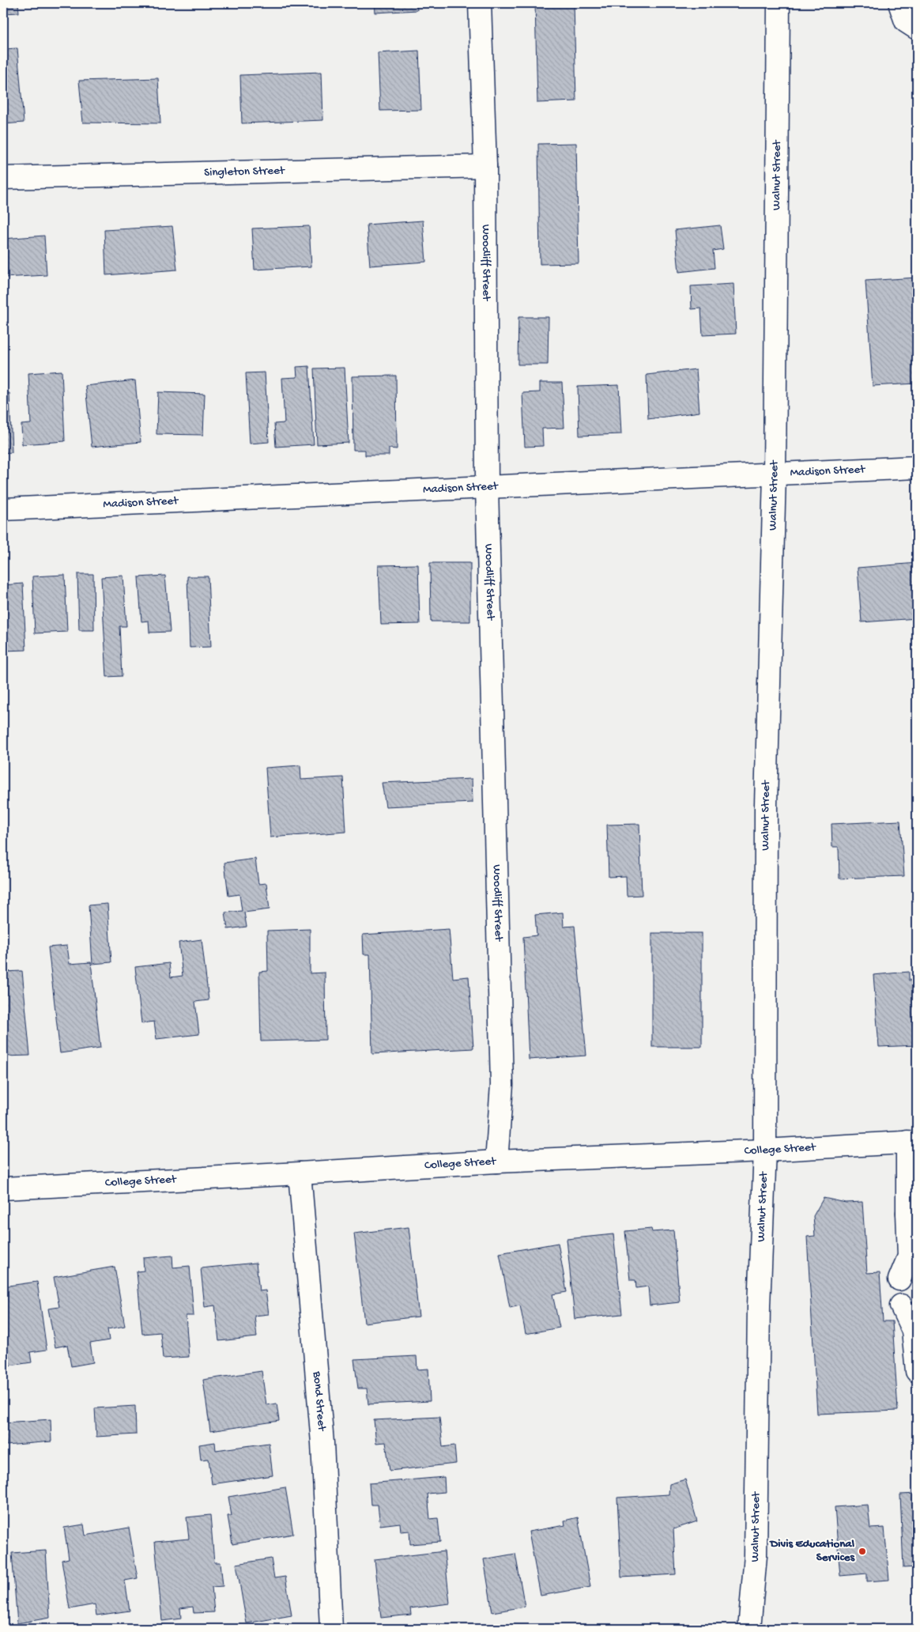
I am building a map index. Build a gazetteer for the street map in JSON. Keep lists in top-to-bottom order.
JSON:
{
  "streets": {
    "street": [
      "Singleton Street",
      "Walnut Street",
      "Woodliff Street",
      "Madison Street",
      "College Street",
      "Bond Street"
    ]
  },
  "crossings": [
    ["Singleton Street", "Woodliff Street"],
    ["Walnut Street", "Madison Street"],
    ["Walnut Street", "College Street"],
    ["Woodliff Street", "Madison Street"],
    ["Woodliff Street", "College Street"],
    ["College Street", "Bond Street"]
  ],
  "places": ["Divis Educational Services"]
}
